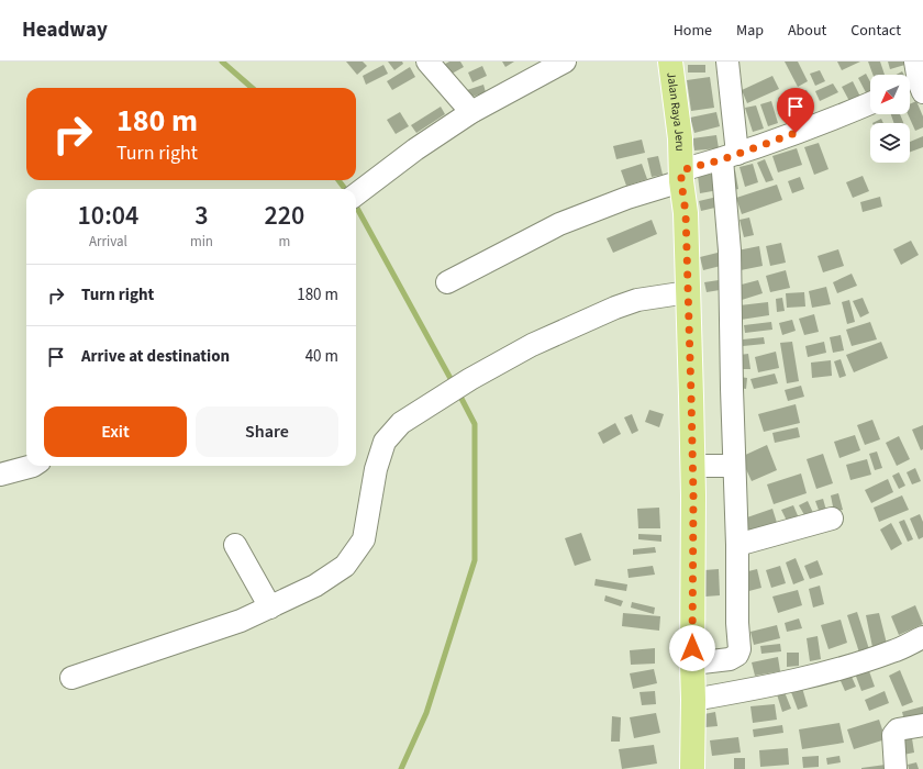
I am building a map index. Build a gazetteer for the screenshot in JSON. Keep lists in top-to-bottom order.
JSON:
{
  "streets": {
    "main road": ["Jalan Raya Jeru"]
  },
  "north": "bottom left",
  "page": {
    "header": "Headway",
    "nav": [
      "Home",
      "Map",
      "About",
      "Contact"
    ],
    "turn": ["180 m", "Turn right"],
    "eta": [
      "10:04",
      "Arrival",
      "3",
      "min",
      "220",
      "m"
    ],
    "list": [
      {
        "name": "Turn right",
        "value": "180 m"
      },
      {
        "name": "Arrive at destination",
        "value": "40 m"
      }
    ],
    "buttons": ["Exit", "Share"]
  }
}
